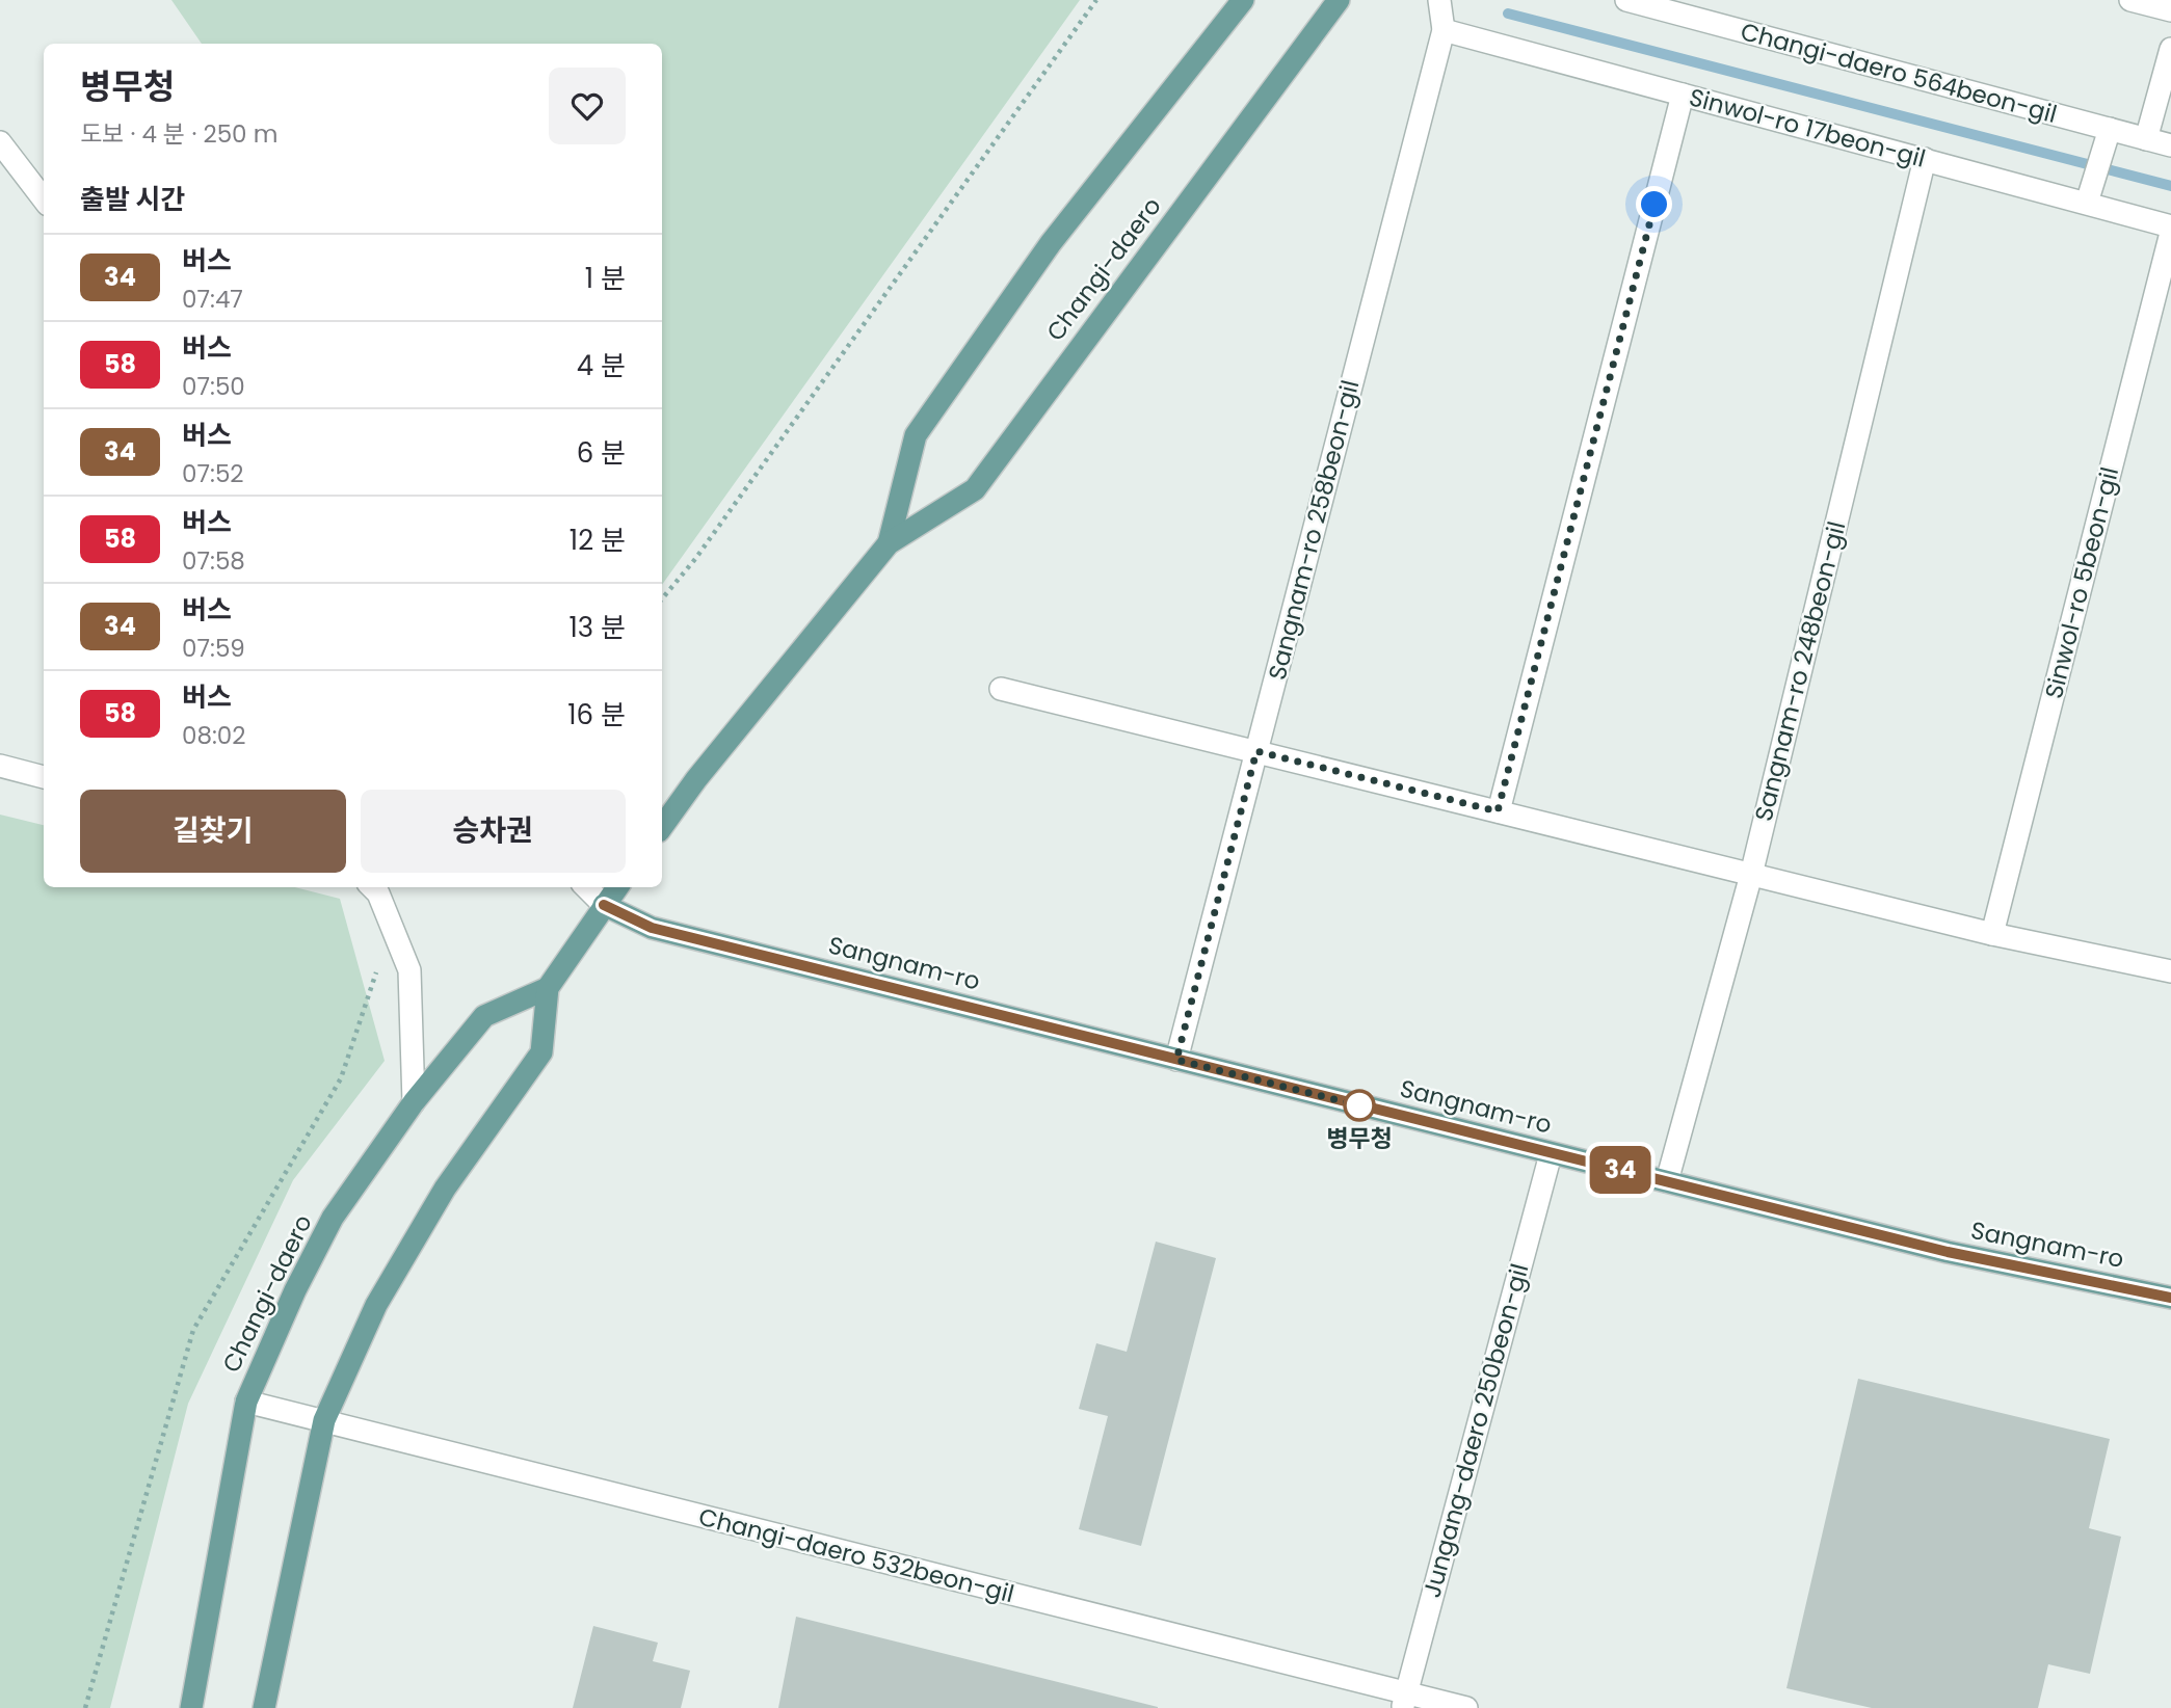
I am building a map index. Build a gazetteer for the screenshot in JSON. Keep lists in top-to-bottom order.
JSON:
{
  "streets": {
    "main road": ["Changi-daero", "Sangnam-ro"],
    "street": [
      "Changi-daero 564beon-gil",
      "Sinwol-ro 17beon-gil",
      "Sangnam-ro 258beon-gil",
      "Sinwol-ro 5beon-gil",
      "Sangnam-ro 248beon-gil",
      "Jungang-daero 250beon-gil",
      "Changi-daero 532beon-gil"
    ]
  },
  "crossings": [
    ["Sinwol-ro 17beon-gil", "Sangnam-ro 258beon-gil"],
    ["Sinwol-ro 17beon-gil", "Sangnam-ro 248beon-gil"],
    ["Changi-daero", "Changi-daero 532beon-gil"],
    ["Sangnam-ro 258beon-gil", "Sangnam-ro"],
    ["Sangnam-ro 248beon-gil", "Sangnam-ro"],
    ["Sangnam-ro", "Jungang-daero 250beon-gil"],
    ["Jungang-daero 250beon-gil", "Changi-daero 532beon-gil"]
  ],
  "places": ["병무청"],
  "lines": ["bus line 34"],
  "page": {
    "on_map": "34",
    "heading": [
      ["병무청", "도보 · 4 분 · 250 m"],
      "출발 시간"
    ],
    "list": [
      {
        "mark": "34",
        "name": "버스",
        "note": "07:47",
        "value": "1 분"
      },
      {
        "mark": "58",
        "name": "버스",
        "note": "07:50",
        "value": "4 분"
      },
      {
        "mark": "34",
        "name": "버스",
        "note": "07:52",
        "value": "6 분"
      },
      {
        "mark": "58",
        "name": "버스",
        "note": "07:58",
        "value": "12 분"
      },
      {
        "mark": "34",
        "name": "버스",
        "note": "07:59",
        "value": "13 분"
      },
      {
        "mark": "58",
        "name": "버스",
        "note": "08:02",
        "value": "16 분"
      }
    ],
    "buttons": ["길찾기", "승차권"]
  }
}
